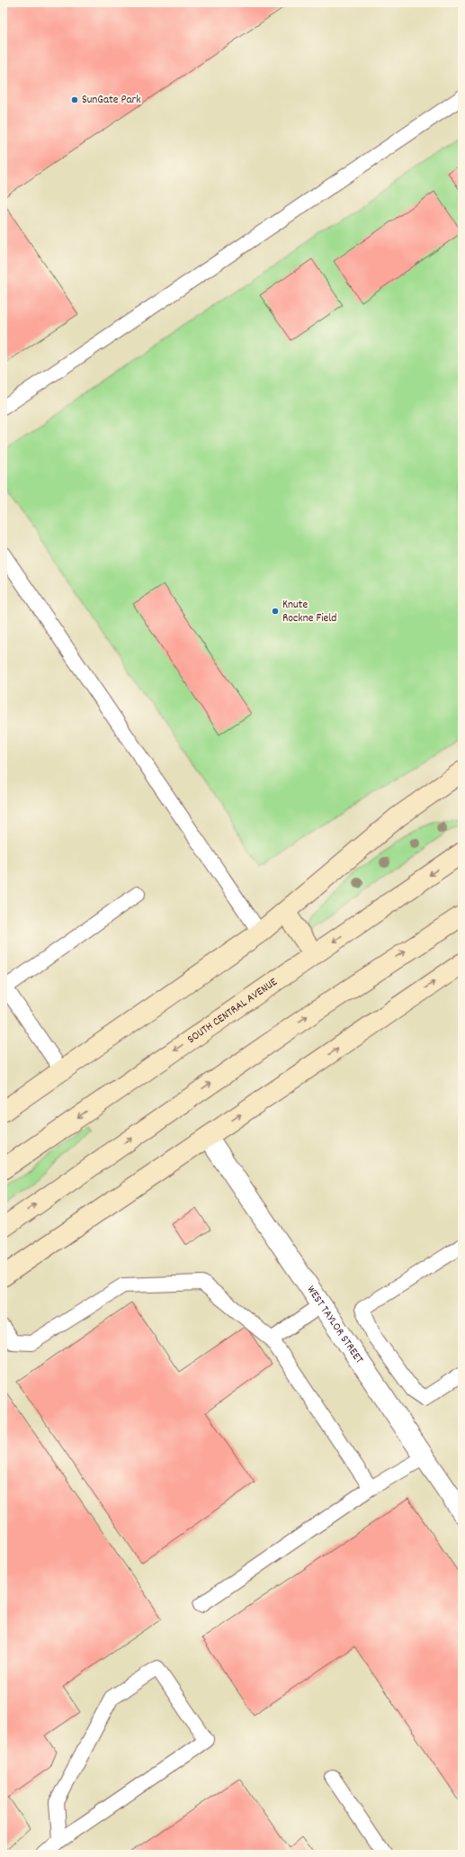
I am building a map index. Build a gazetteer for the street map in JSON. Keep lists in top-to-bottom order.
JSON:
{
  "streets": {
    "main road": ["SOUTH CENTRAL AVENUE"],
    "street": ["WEST TAYLOR STREET"]
  },
  "places": ["SunGate Park", "Knute Rockne Field"]
}
